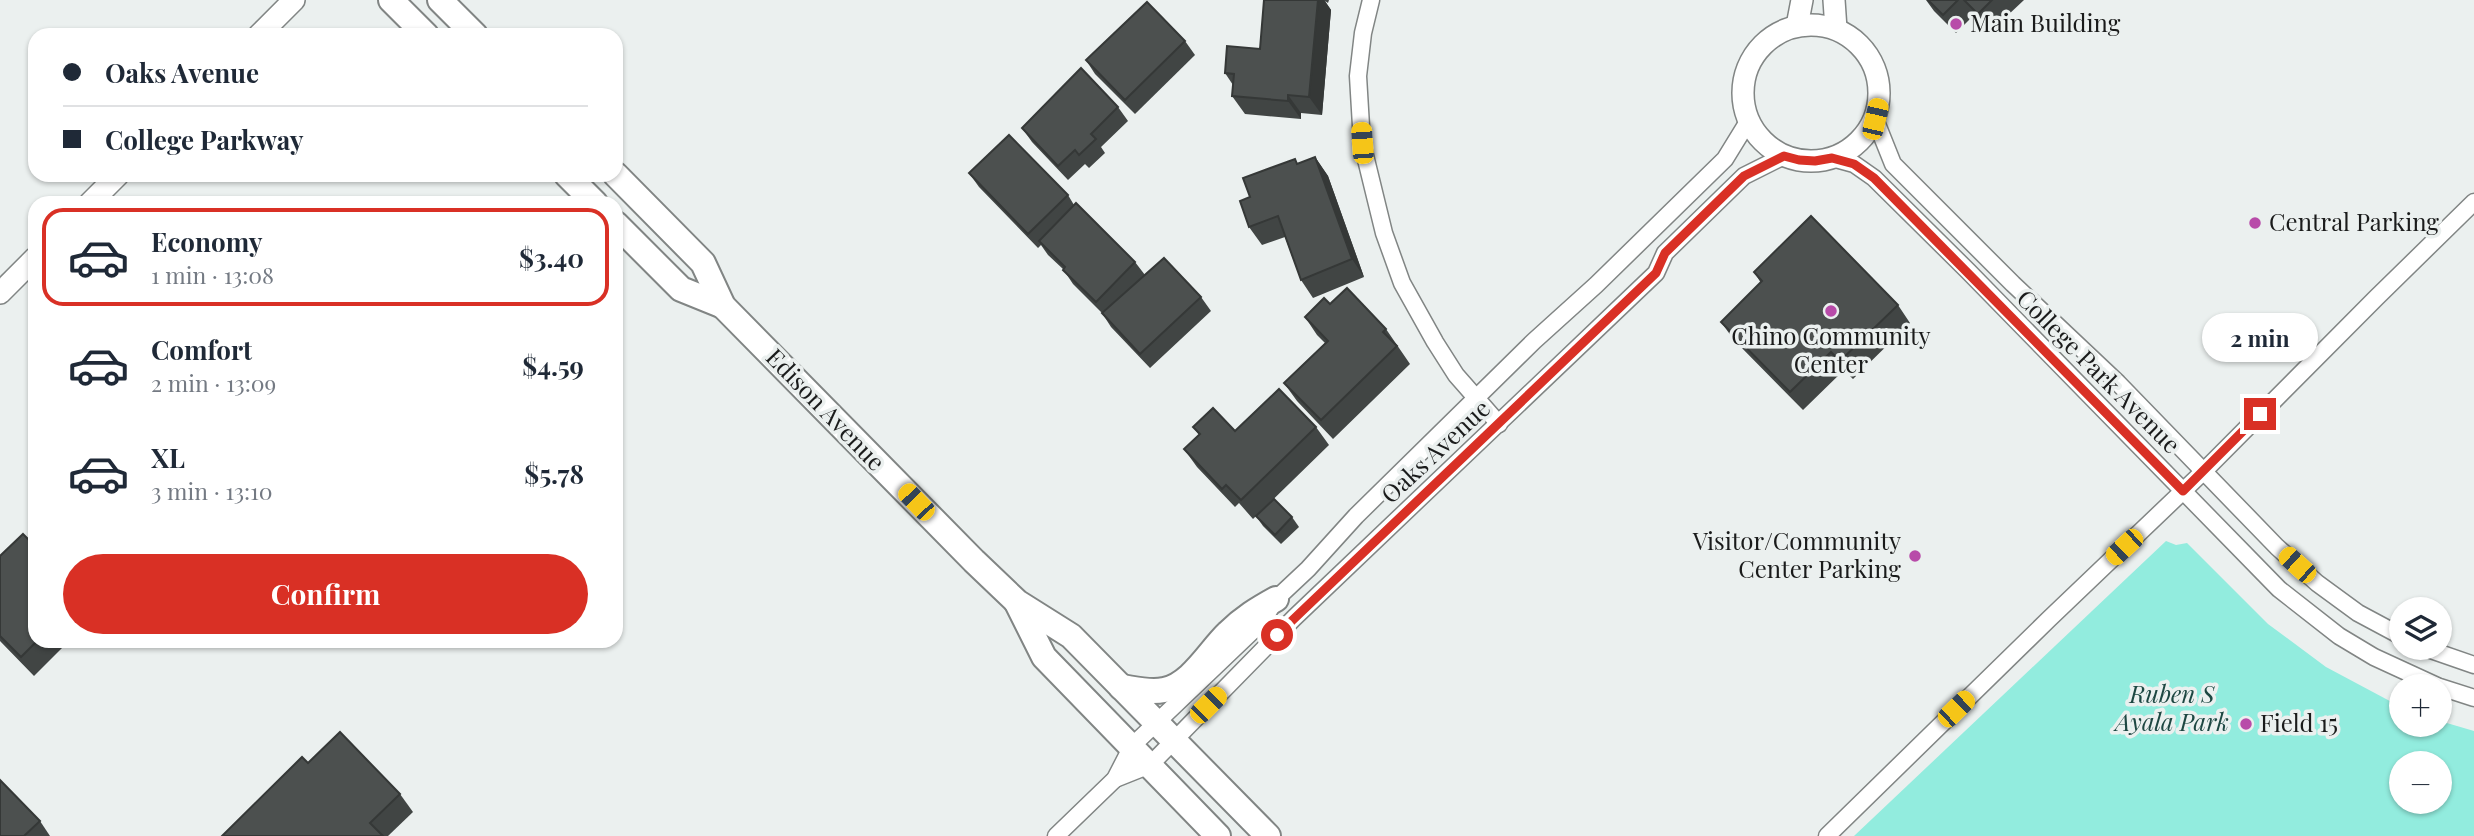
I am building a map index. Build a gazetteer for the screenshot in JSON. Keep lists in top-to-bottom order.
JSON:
{
  "streets": {
    "main road": ["Edison Avenue"],
    "street": ["College Park Avenue", "Oaks Avenue"]
  },
  "crossings": [
    ["College Park Avenue", "Oaks Avenue"],
    ["Edison Avenue", "Oaks Avenue"]
  ],
  "parks": ["Ruben S Ayala Park"],
  "places": [
    "Main Building",
    "Central Parking",
    "Chino Community Center",
    "Visitor/Community Center Parking",
    "Field 15"
  ],
  "page": {
    "banner": ["Oaks Avenue", "College Parkway"],
    "list": [
      {
        "name": "Economy",
        "note": "1 min · 13:08",
        "value": "$3.40"
      },
      {
        "name": "Comfort",
        "note": "2 min · 13:09",
        "value": "$4.59"
      },
      {
        "name": "XL",
        "note": "3 min · 13:10",
        "value": "$5.78"
      }
    ],
    "bubble": "2 min",
    "buttons": "Confirm",
    "map_buttons": ["+", "−"]
  }
}
